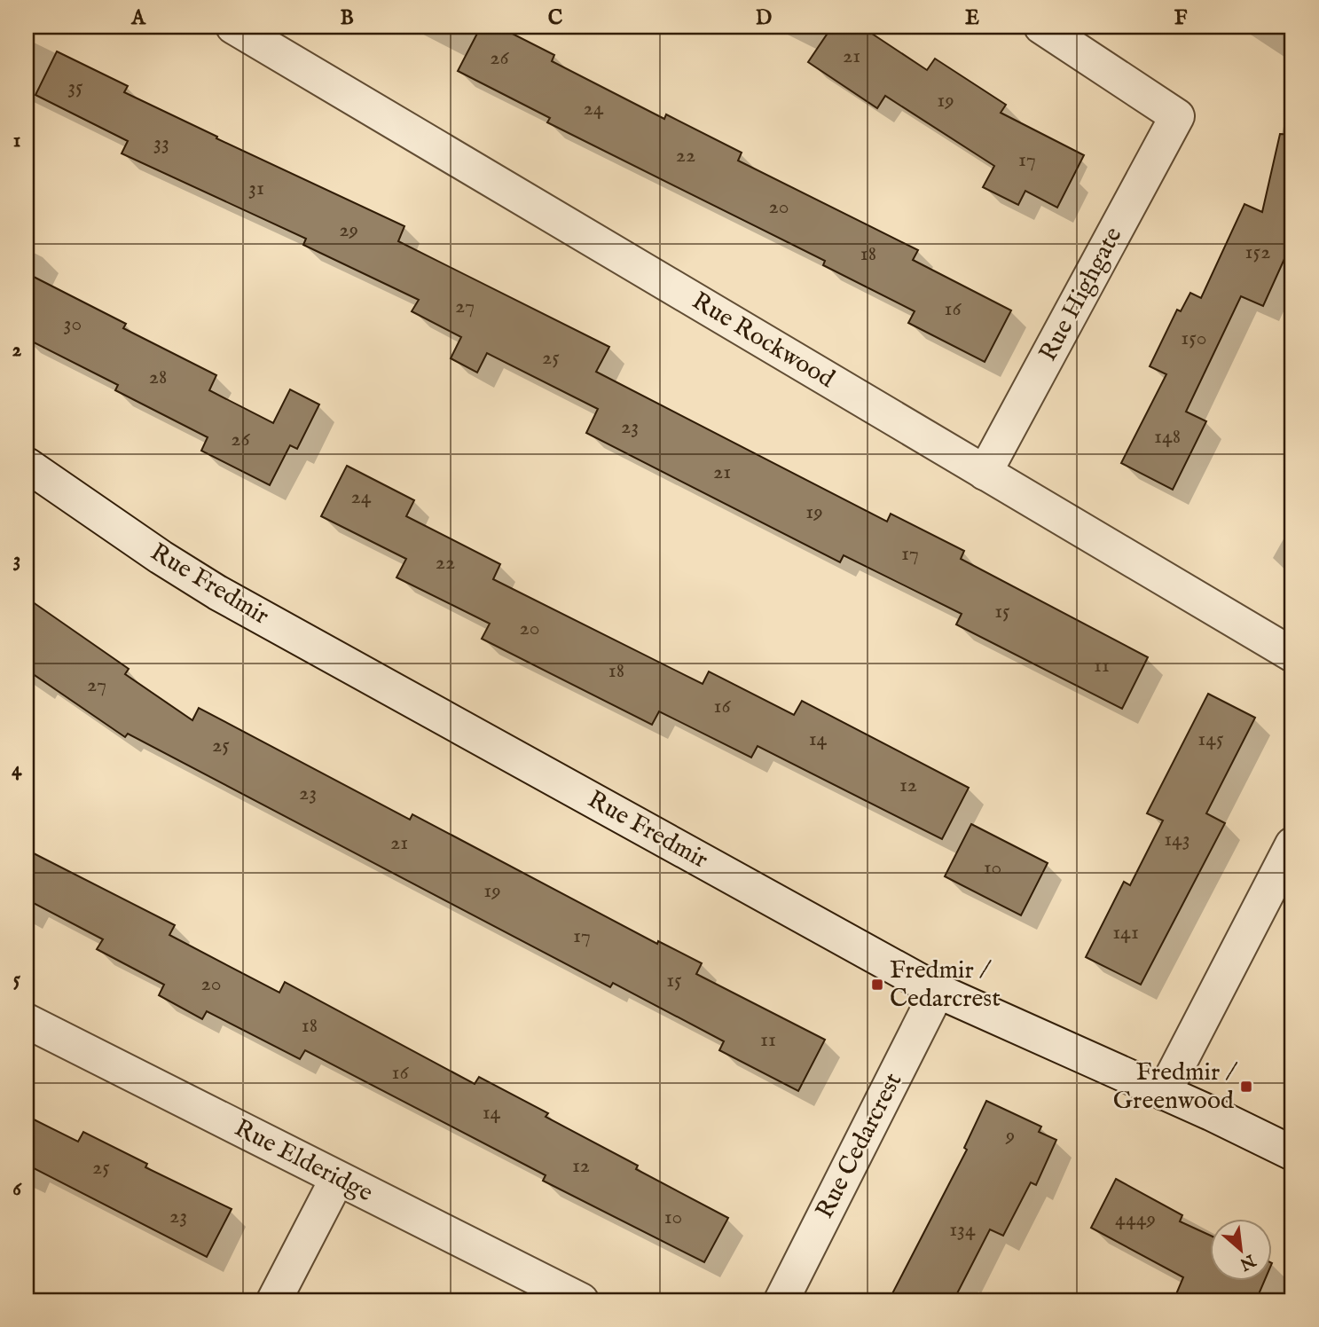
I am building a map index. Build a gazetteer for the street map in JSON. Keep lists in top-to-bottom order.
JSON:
{
  "streets": {
    "street": [
      "Rue Highgate",
      "Rue Rockwood",
      "Rue Fredmir",
      "Rue Cedarcrest",
      "Rue Elderidge"
    ]
  },
  "crossings": [
    ["Rue Highgate", "Rue Rockwood"],
    ["Rue Fredmir", "Rue Cedarcrest"]
  ],
  "places": {
    "transit": ["Fredmir / Cedarcrest", "Fredmir / Greenwood"]
  },
  "house_numbers": [
    "21",
    "26",
    "35",
    "19",
    "24",
    "33",
    "22",
    "17",
    "31",
    "20",
    "29",
    "152",
    "18",
    "27",
    "16",
    "30",
    "150",
    "25",
    "28",
    "23",
    "148",
    "26",
    "21",
    "24",
    "19",
    "17",
    "22",
    "15",
    "20",
    "11",
    "18",
    "27",
    "16",
    "14",
    "145",
    "25",
    "12",
    "23",
    "143",
    "21",
    "10",
    "19",
    "141",
    "17",
    "15",
    "20",
    "18",
    "11",
    "16",
    "14",
    "9",
    "12",
    "25",
    "23",
    "10",
    "4449",
    "134"
  ],
  "north": "bottom right",
  "grid": {
    "columns": [
      "A",
      "B",
      "C",
      "D",
      "E",
      "F"
    ],
    "rows": [
      "1",
      "2",
      "3",
      "4",
      "5",
      "6"
    ]
  }
}
